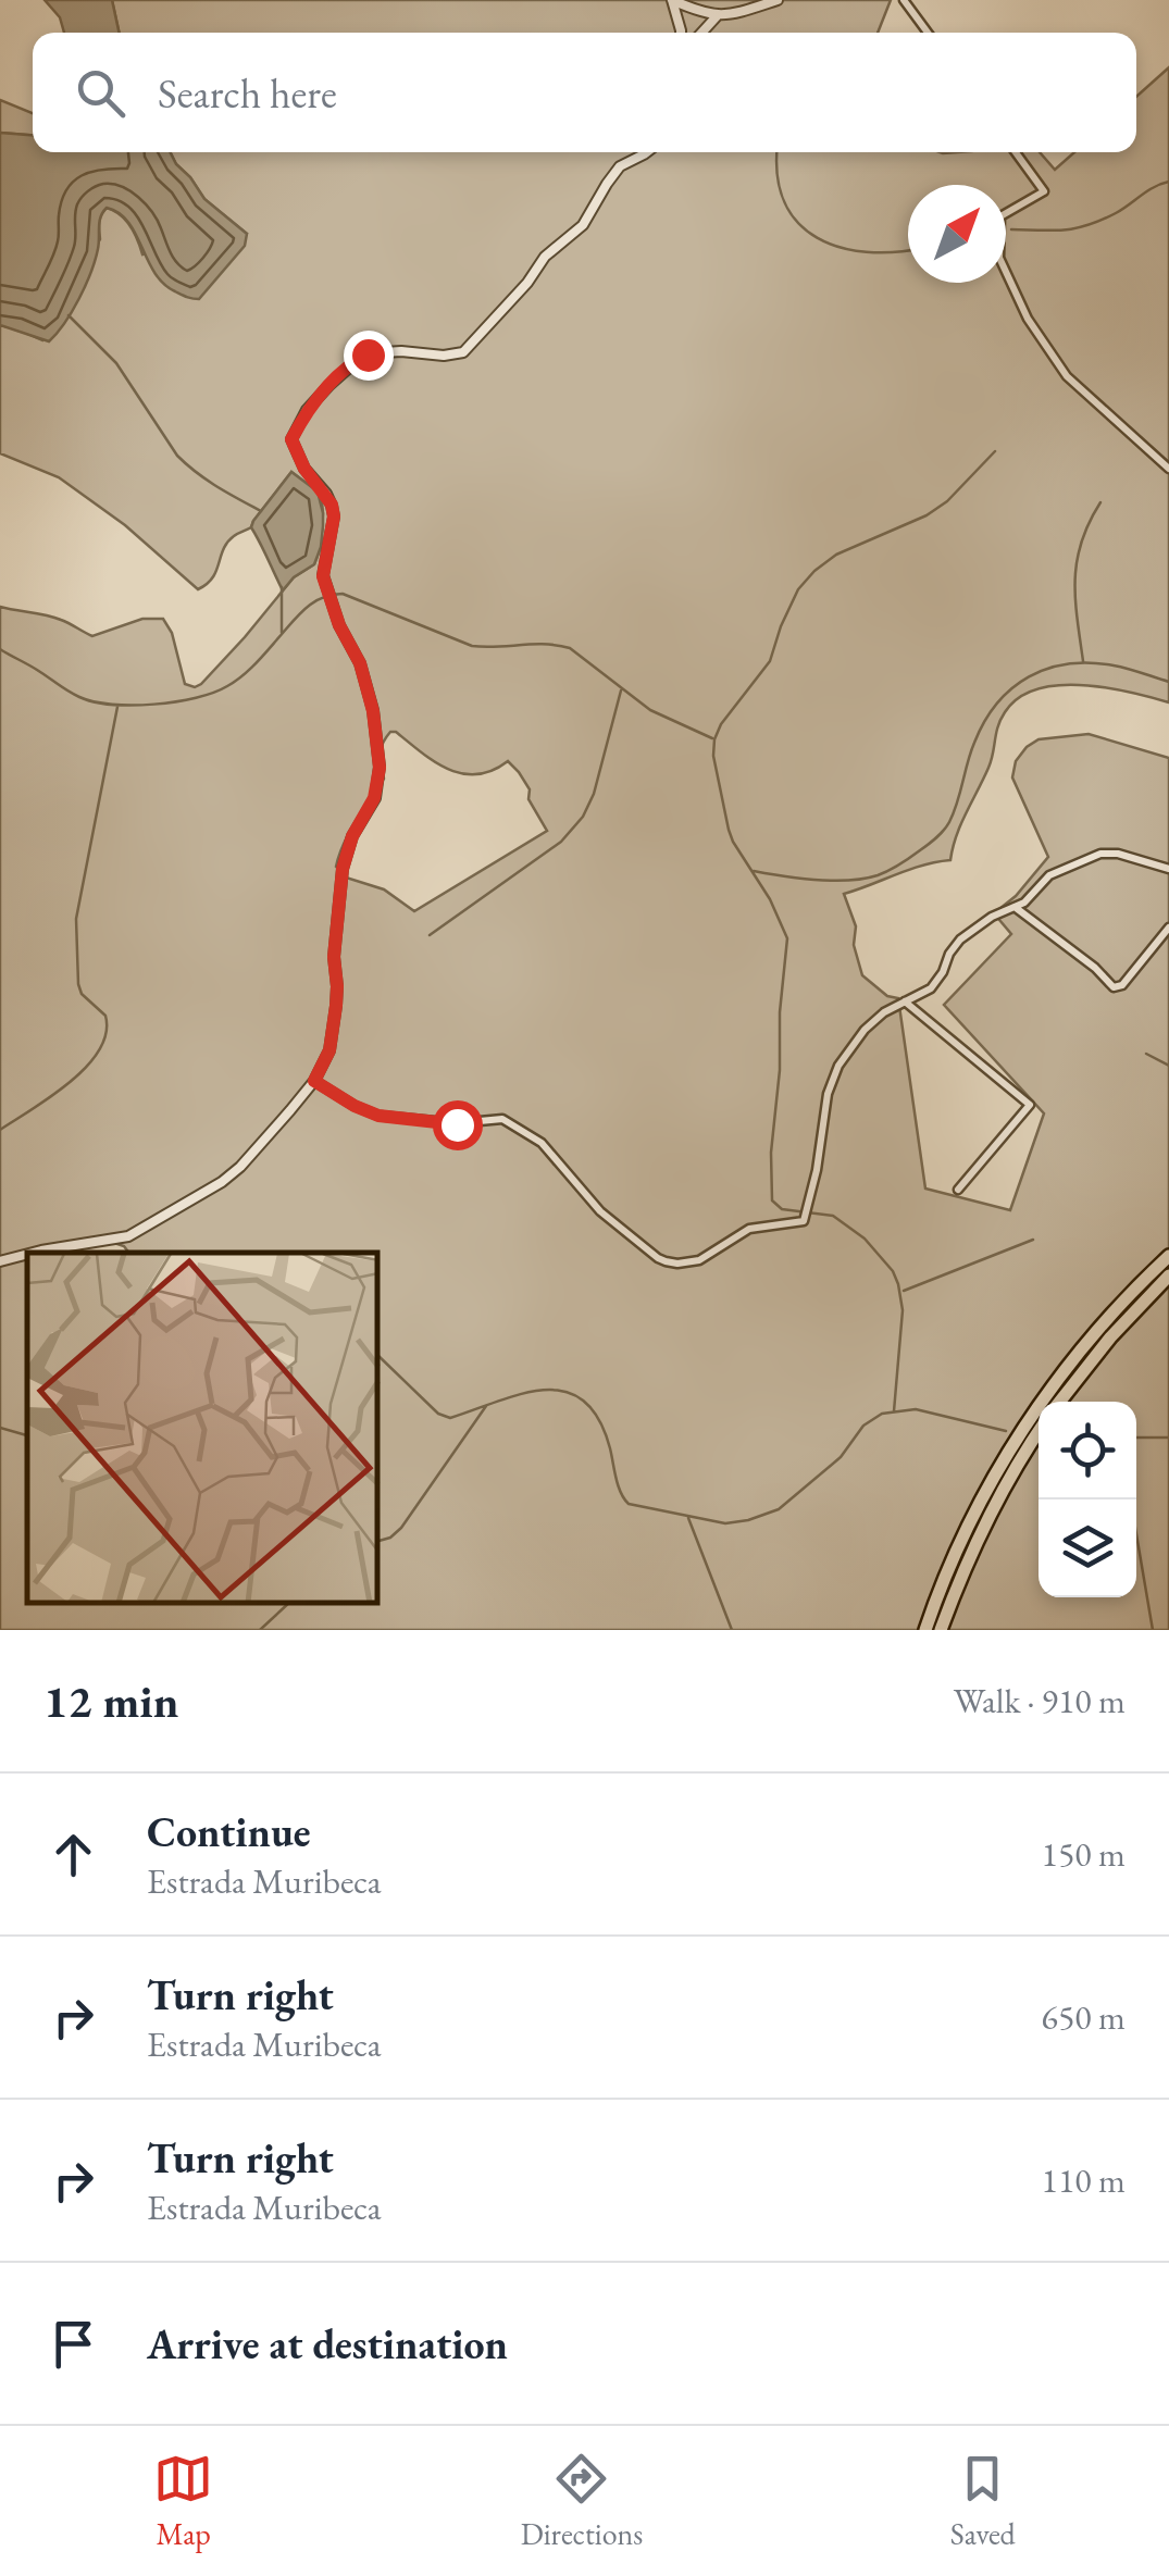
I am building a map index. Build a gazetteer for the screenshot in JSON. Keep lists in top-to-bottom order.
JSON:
{
  "north": "top right",
  "page": {
    "search": "Search here",
    "heading": ["12 min", "Walk · 910 m"],
    "list": [
      ["Continue", "Estrada Muribeca", "150 m"],
      ["Turn right", "Estrada Muribeca", "650 m"],
      ["Turn right", "Estrada Muribeca", "110 m"],
      "Arrive at destination"
    ],
    "nav": ["Map", "Directions", "Saved"]
  }
}
